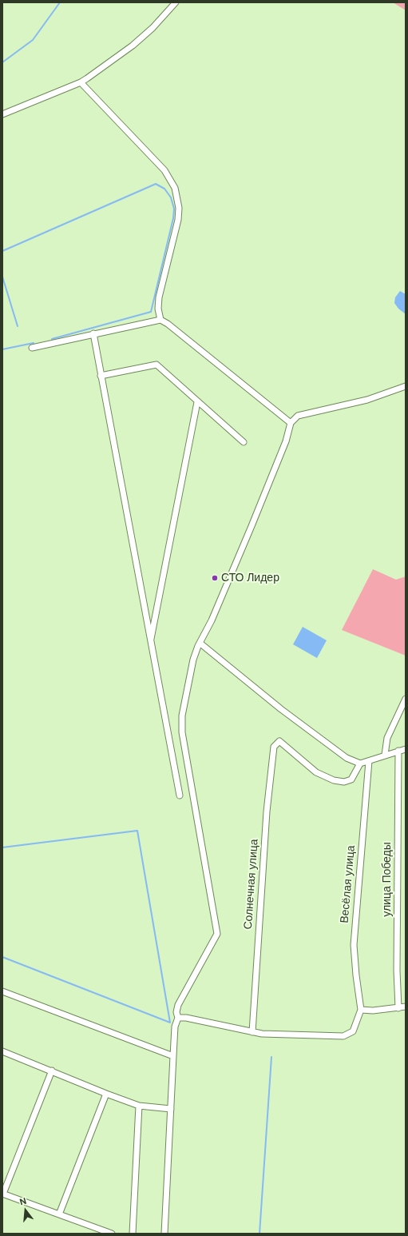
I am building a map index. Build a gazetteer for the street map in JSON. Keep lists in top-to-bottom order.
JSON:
{
  "streets": {
    "street": ["улица Победы", "Солнечная улица", "Весёлая улица"]
  },
  "places": ["СТО Лидер"],
  "north": "top"
}
